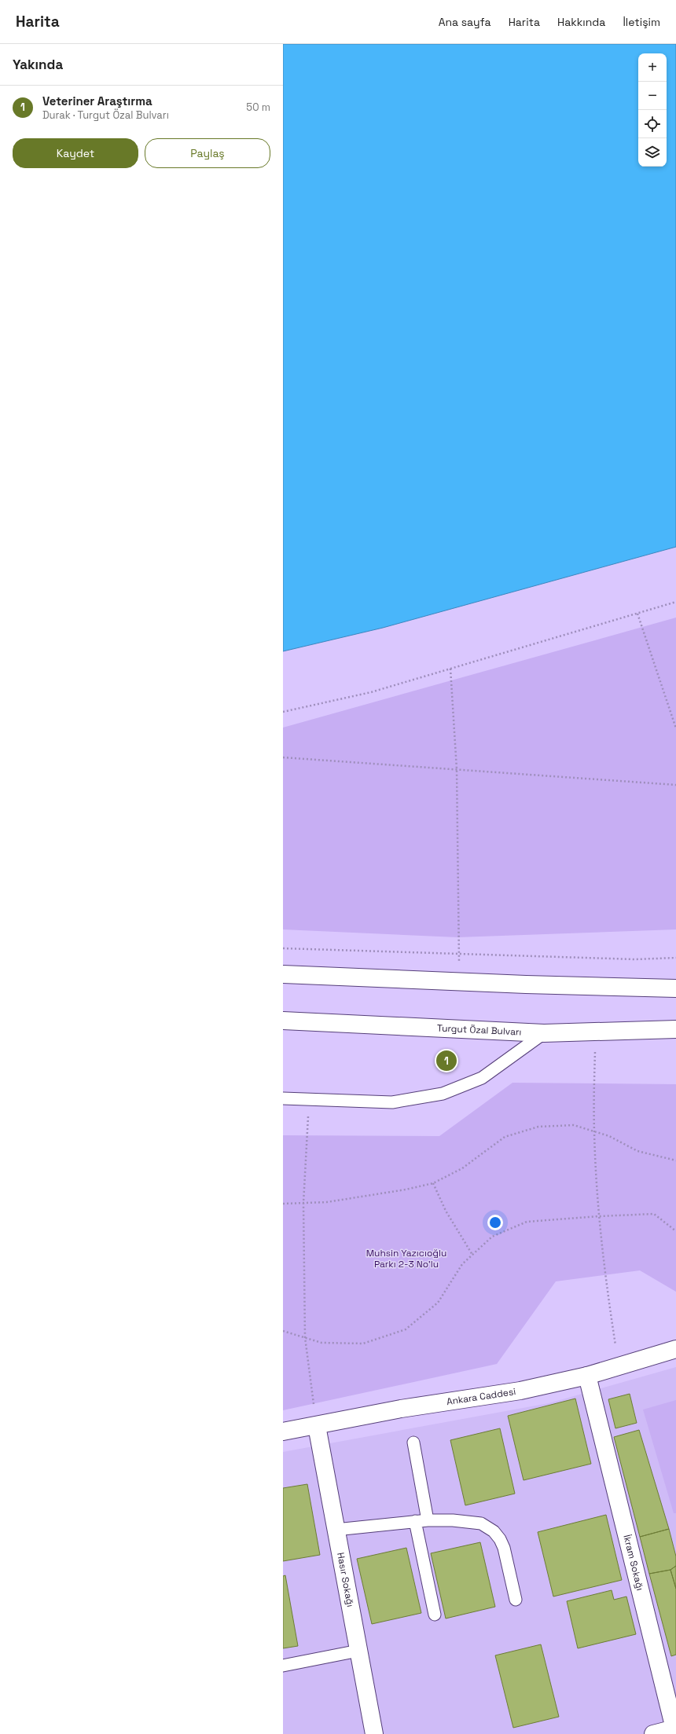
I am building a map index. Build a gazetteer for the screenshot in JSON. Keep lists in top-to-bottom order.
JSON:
{
  "streets": {
    "main road": [
      "Turgut Özal Bulvarı",
      "Ankara Caddesi",
      "İkram Sokağı",
      "Hasır Sokağı"
    ]
  },
  "crossings": [
    ["Ankara Caddesi", "İkram Sokağı"],
    ["Ankara Caddesi", "Hasır Sokağı"]
  ],
  "parks": ["Muhsin Yazıcıoğlu Parkı 2-3 No'lu"],
  "page": {
    "header": "Harita",
    "nav": [
      "Ana sayfa",
      "Harita",
      "Hakkında",
      "İletişim"
    ],
    "heading": "Yakında",
    "map_buttons": ["+", "−"],
    "list": [
      {
        "mark": "1",
        "name": "Veteriner Araştırma",
        "note": "Durak · Turgut Özal Bulvarı",
        "value": "50 m"
      }
    ],
    "buttons": ["Kaydet", "Paylaş"],
    "pins": "1"
  }
}
